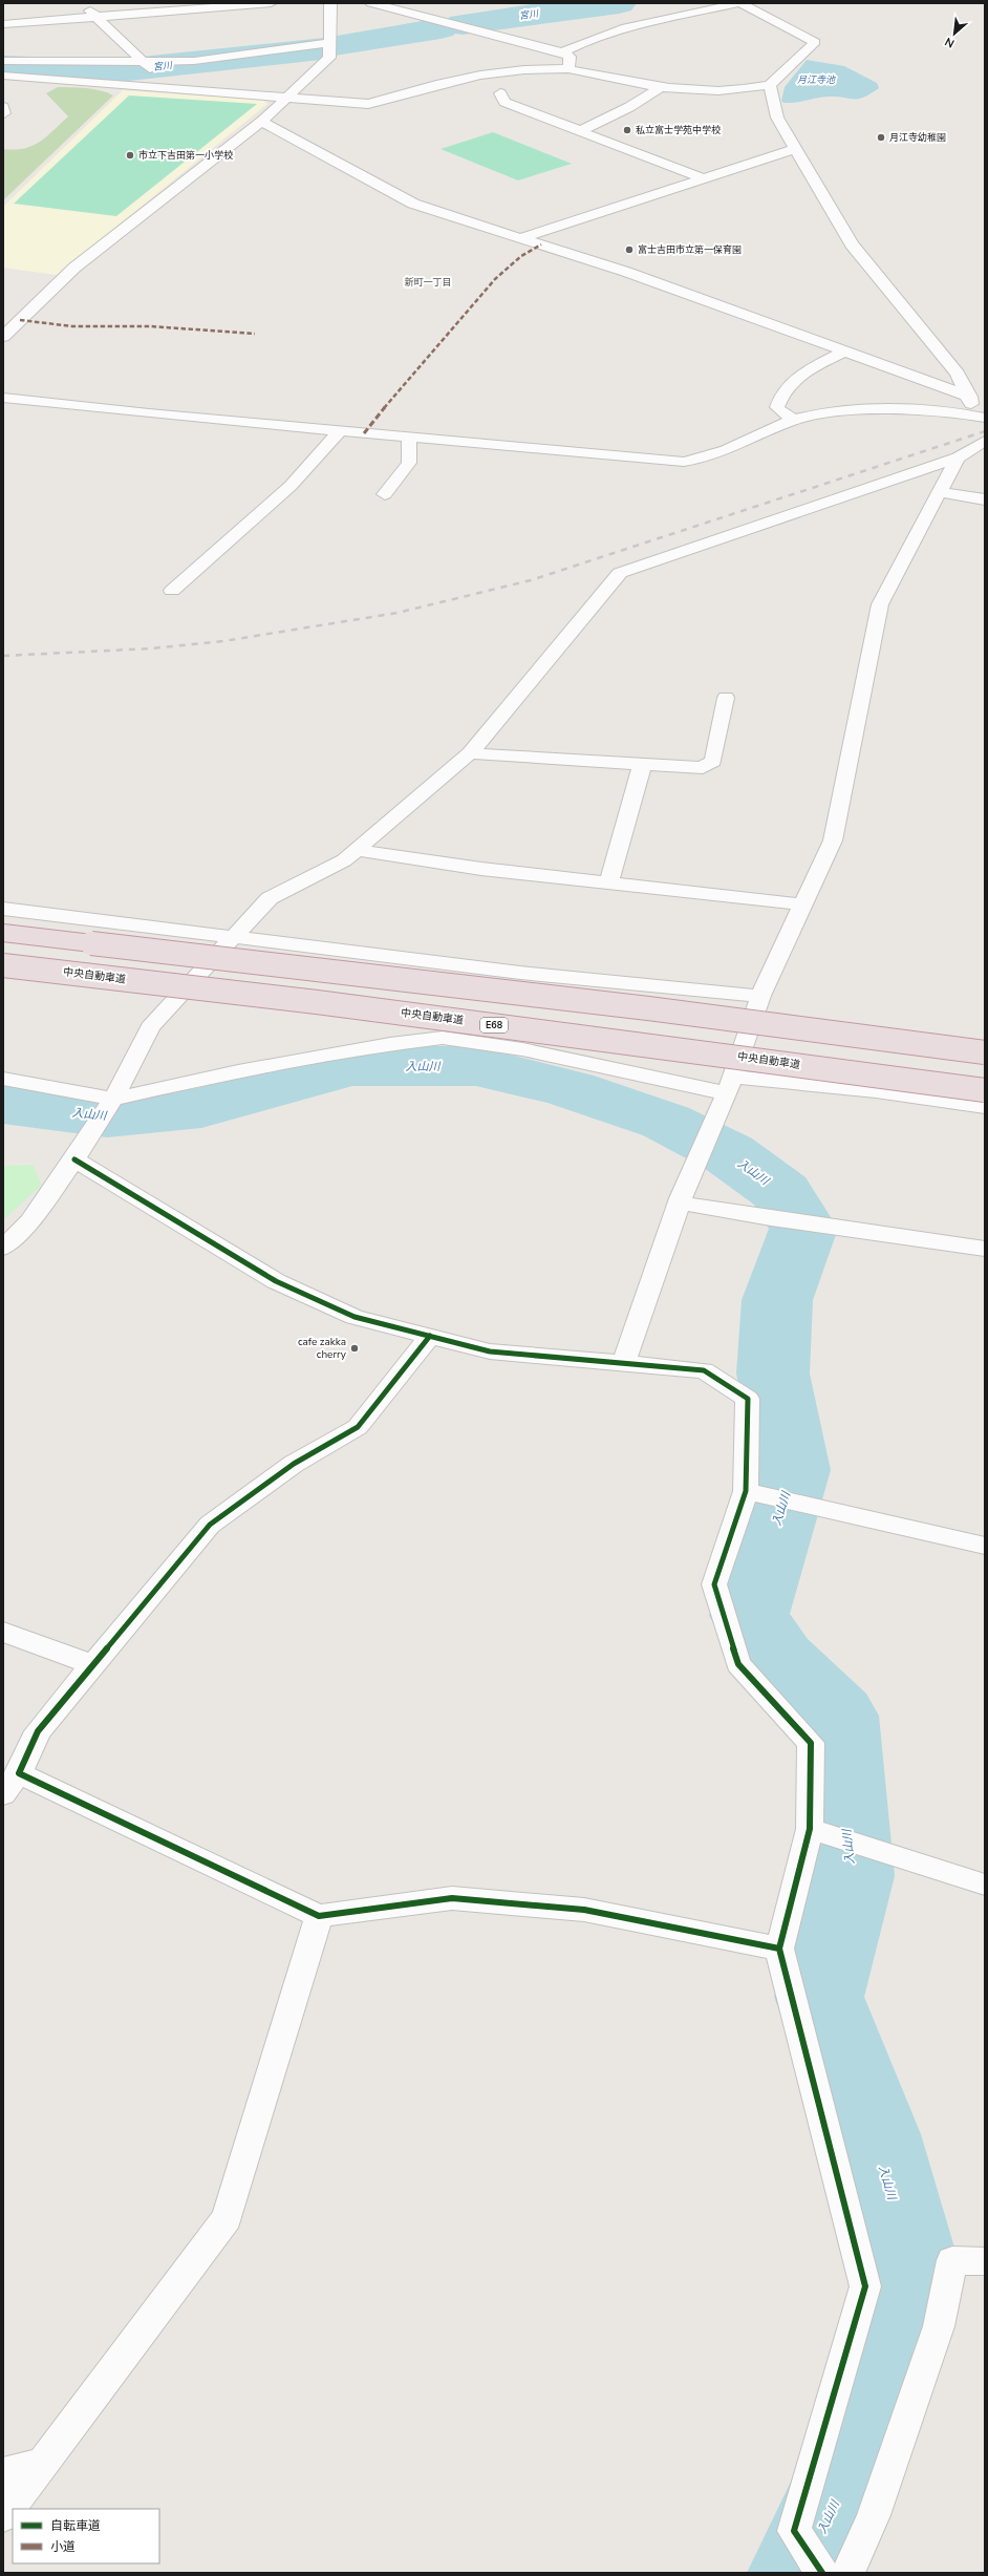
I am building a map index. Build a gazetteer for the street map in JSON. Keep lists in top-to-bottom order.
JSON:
{
  "streets": {
    "highway": ["中央自動車道", "E68"]
  },
  "districts": ["新町一丁目"],
  "water": ["宮川", "月江寺池", "入山川"],
  "places": [
    "私立富士学苑中学校",
    "月江寺幼稚園",
    "市立下吉田第一小学校",
    "富士吉田市立第一保育園",
    "cafe zakka cherry"
  ],
  "legend": ["自転車道", "小道"],
  "north": "bottom left"
}
